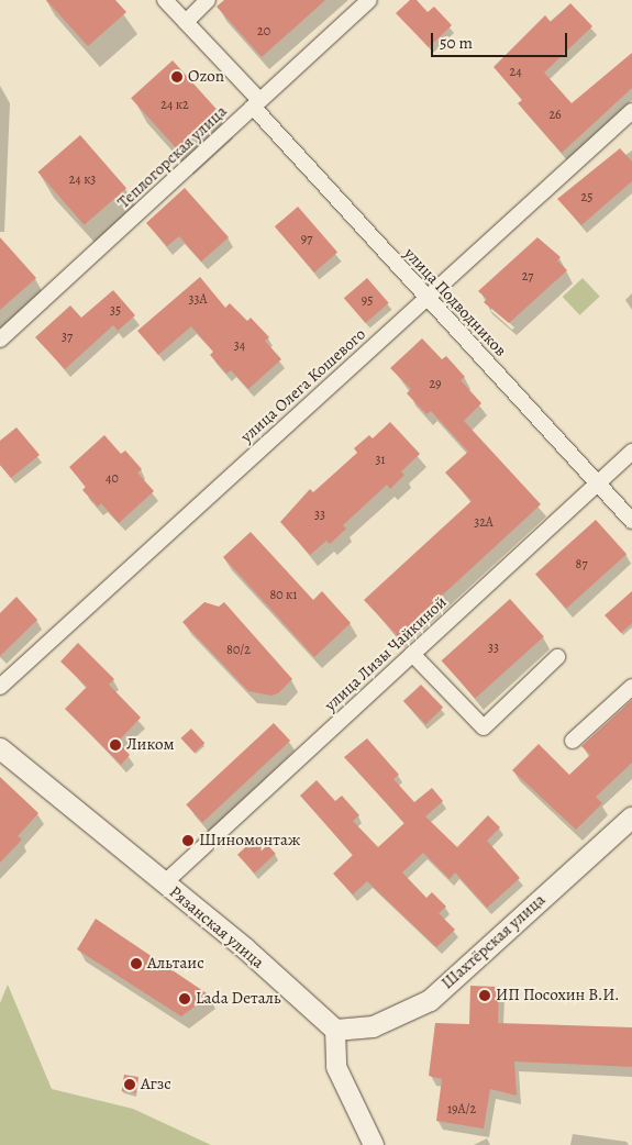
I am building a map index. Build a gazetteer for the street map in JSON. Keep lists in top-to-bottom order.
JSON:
{
  "streets": {
    "main road": ["Рязанская улица", "Шахтёрская улица"],
    "street": [
      "Теплогорская улица",
      "улица Подводников",
      "улица Олега Кошевого",
      "улица Лизы Чайкиной"
    ]
  },
  "crossings": [
    ["Теплогорская улица", "улица Подводников"],
    ["улица Подводников", "улица Олега Кошевого"],
    ["улица Подводников", "улица Лизы Чайкиной"],
    ["улица Лизы Чайкиной", "Рязанская улица"],
    ["Рязанская улица", "Шахтёрская улица"]
  ],
  "places": [
    "Ozon",
    "Ликом",
    "Шиномонтаж",
    "Альтаис",
    "ИП Посохин В.И.",
    "Lada Dеталь",
    "Агзс"
  ],
  "house_numbers": [
    "20",
    "24",
    "24 к2",
    "26",
    "24 к3",
    "25",
    "97",
    "27",
    "33А",
    "95",
    "35",
    "37",
    "34",
    "29",
    "31",
    "40",
    "33",
    "32А",
    "87",
    "80 к1",
    "33",
    "80/2",
    "19А/2"
  ],
  "scale_bar": "50 m"
}
